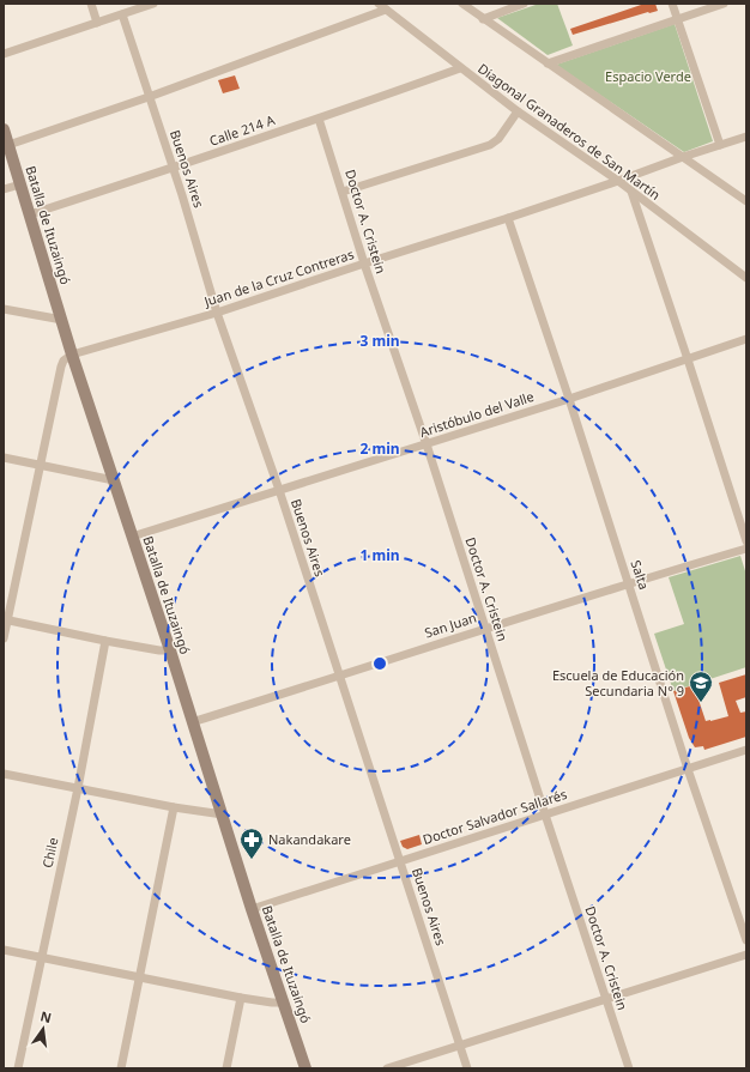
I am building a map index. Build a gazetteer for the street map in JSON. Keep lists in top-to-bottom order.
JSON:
{
  "streets": {
    "main road": ["Batalla de Ituzaingó"],
    "street": [
      "Calle 214 A",
      "Diagonal Granaderos de San Martín",
      "Buenos Aires",
      "Doctor A. Cristein",
      "Juan de la Cruz Contreras",
      "Aristóbulo del Valle",
      "Salta",
      "San Juan",
      "Doctor Salvador Sallarés",
      "Chile"
    ]
  },
  "crossings": [
    ["Calle 214 A", "Diagonal Granaderos de San Martín"],
    ["Calle 214 A", "Buenos Aires"],
    ["Calle 214 A", "Doctor A. Cristein"],
    ["Calle 214 A", "Batalla de Ituzaingó"],
    ["Diagonal Granaderos de San Martín", "Juan de la Cruz Contreras"],
    ["Buenos Aires", "Juan de la Cruz Contreras"],
    ["Buenos Aires", "Aristóbulo del Valle"],
    ["Buenos Aires", "San Juan"],
    ["Buenos Aires", "Doctor Salvador Sallarés"],
    ["Doctor A. Cristein", "Juan de la Cruz Contreras"],
    ["Doctor A. Cristein", "Aristóbulo del Valle"],
    ["Doctor A. Cristein", "San Juan"],
    ["Doctor A. Cristein", "Doctor Salvador Sallarés"],
    ["Batalla de Ituzaingó", "Juan de la Cruz Contreras"],
    ["Batalla de Ituzaingó", "Aristóbulo del Valle"],
    ["Batalla de Ituzaingó", "San Juan"],
    ["Batalla de Ituzaingó", "Doctor Salvador Sallarés"],
    ["Juan de la Cruz Contreras", "Salta"],
    ["Aristóbulo del Valle", "Salta"],
    ["Salta", "San Juan"],
    ["Salta", "Doctor Salvador Sallarés"]
  ],
  "parks": ["Espacio Verde"],
  "places": {
    "school or university": ["Escuela de Educación Secundaria N° 9"],
    "pharmacy": ["Nakandakare"]
  },
  "north": "top",
  "rings": ["3 min", "2 min", "1 min"]
}
